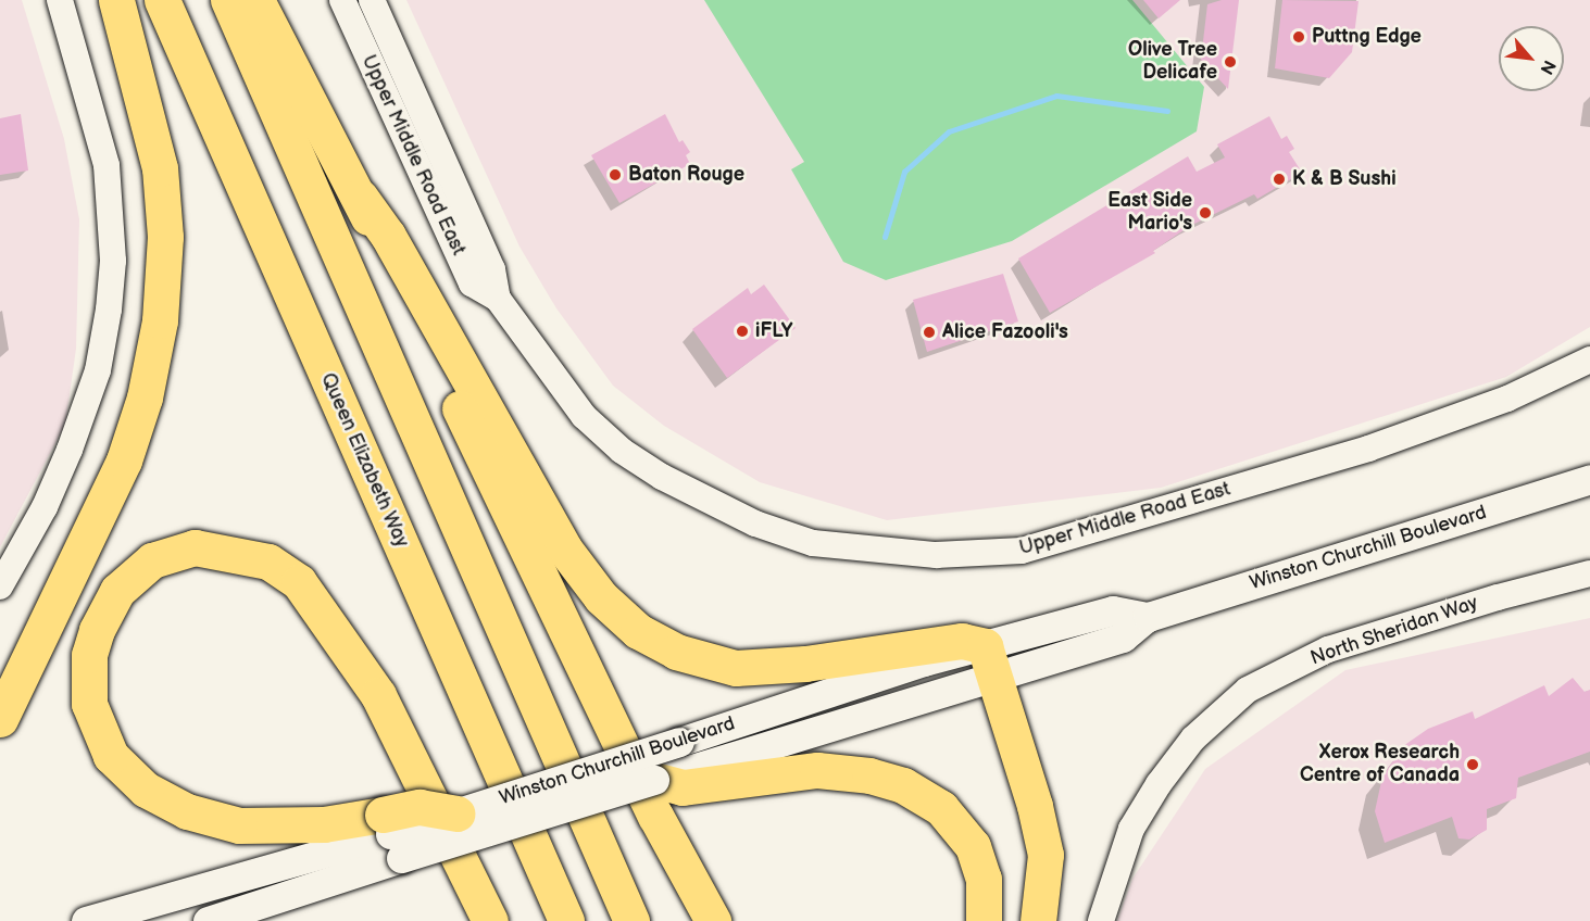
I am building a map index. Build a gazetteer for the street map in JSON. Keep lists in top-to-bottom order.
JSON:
{
  "streets": {
    "highway": ["Queen Elizabeth Way"],
    "main road": ["Winston Churchill Boulevard"],
    "street": ["Upper Middle Road East", "North Sheridan Way"]
  },
  "places": [
    "Puttng Edge",
    "Olive Tree Delicafe",
    "Baton Rouge",
    "K & B Sushi",
    "East Side Mario's",
    "iFLY",
    "Alice Fazooli's",
    "Xerox Research Centre of Canada"
  ],
  "north": "bottom right"
}
